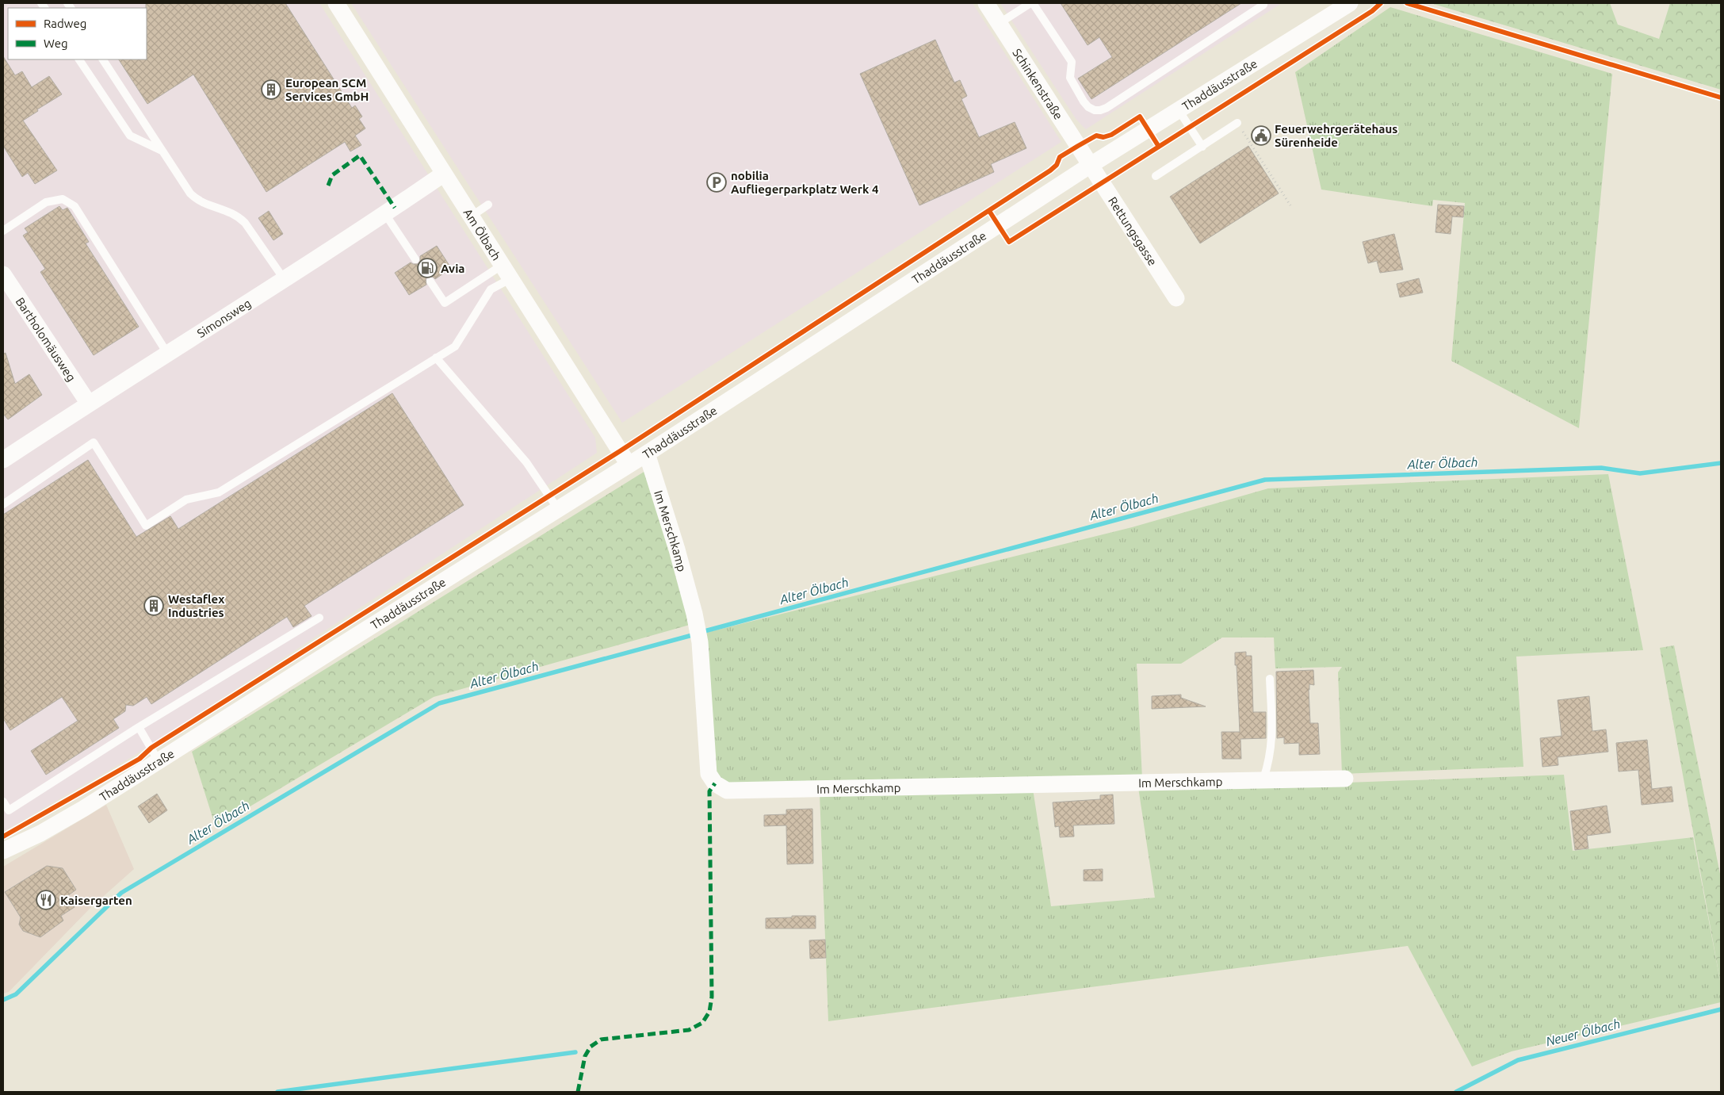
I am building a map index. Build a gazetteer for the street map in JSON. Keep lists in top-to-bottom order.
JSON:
{
  "streets": {
    "street": [
      "Schinkenstraße",
      "Thaddäusstraße",
      "Rettungsgasse",
      "Am Ölbach",
      "Simonsweg",
      "Bartholomäusweg",
      "Im Merschkamp"
    ]
  },
  "crossings": [
    ["Schinkenstraße", "Thaddäusstraße"],
    ["Schinkenstraße", "Rettungsgasse"],
    ["Thaddäusstraße", "Rettungsgasse"],
    ["Thaddäusstraße", "Am Ölbach"],
    ["Thaddäusstraße", "Im Merschkamp"],
    ["Am Ölbach", "Simonsweg"],
    ["Simonsweg", "Bartholomäusweg"]
  ],
  "water": ["Alter Ölbach", "Neuer Ölbach"],
  "places": {
    "building": ["European SCM Services GmbH", "Westaflex Industries"],
    "public building": ["Feuerwehrgerätehaus Sürenheide"],
    "parking": ["nobilia Aufliegerparkplatz Werk 4"],
    "fuel station": ["Avia"],
    "restaurant": ["Kaisergarten"]
  },
  "legend": ["Radweg", "Weg"]
}
